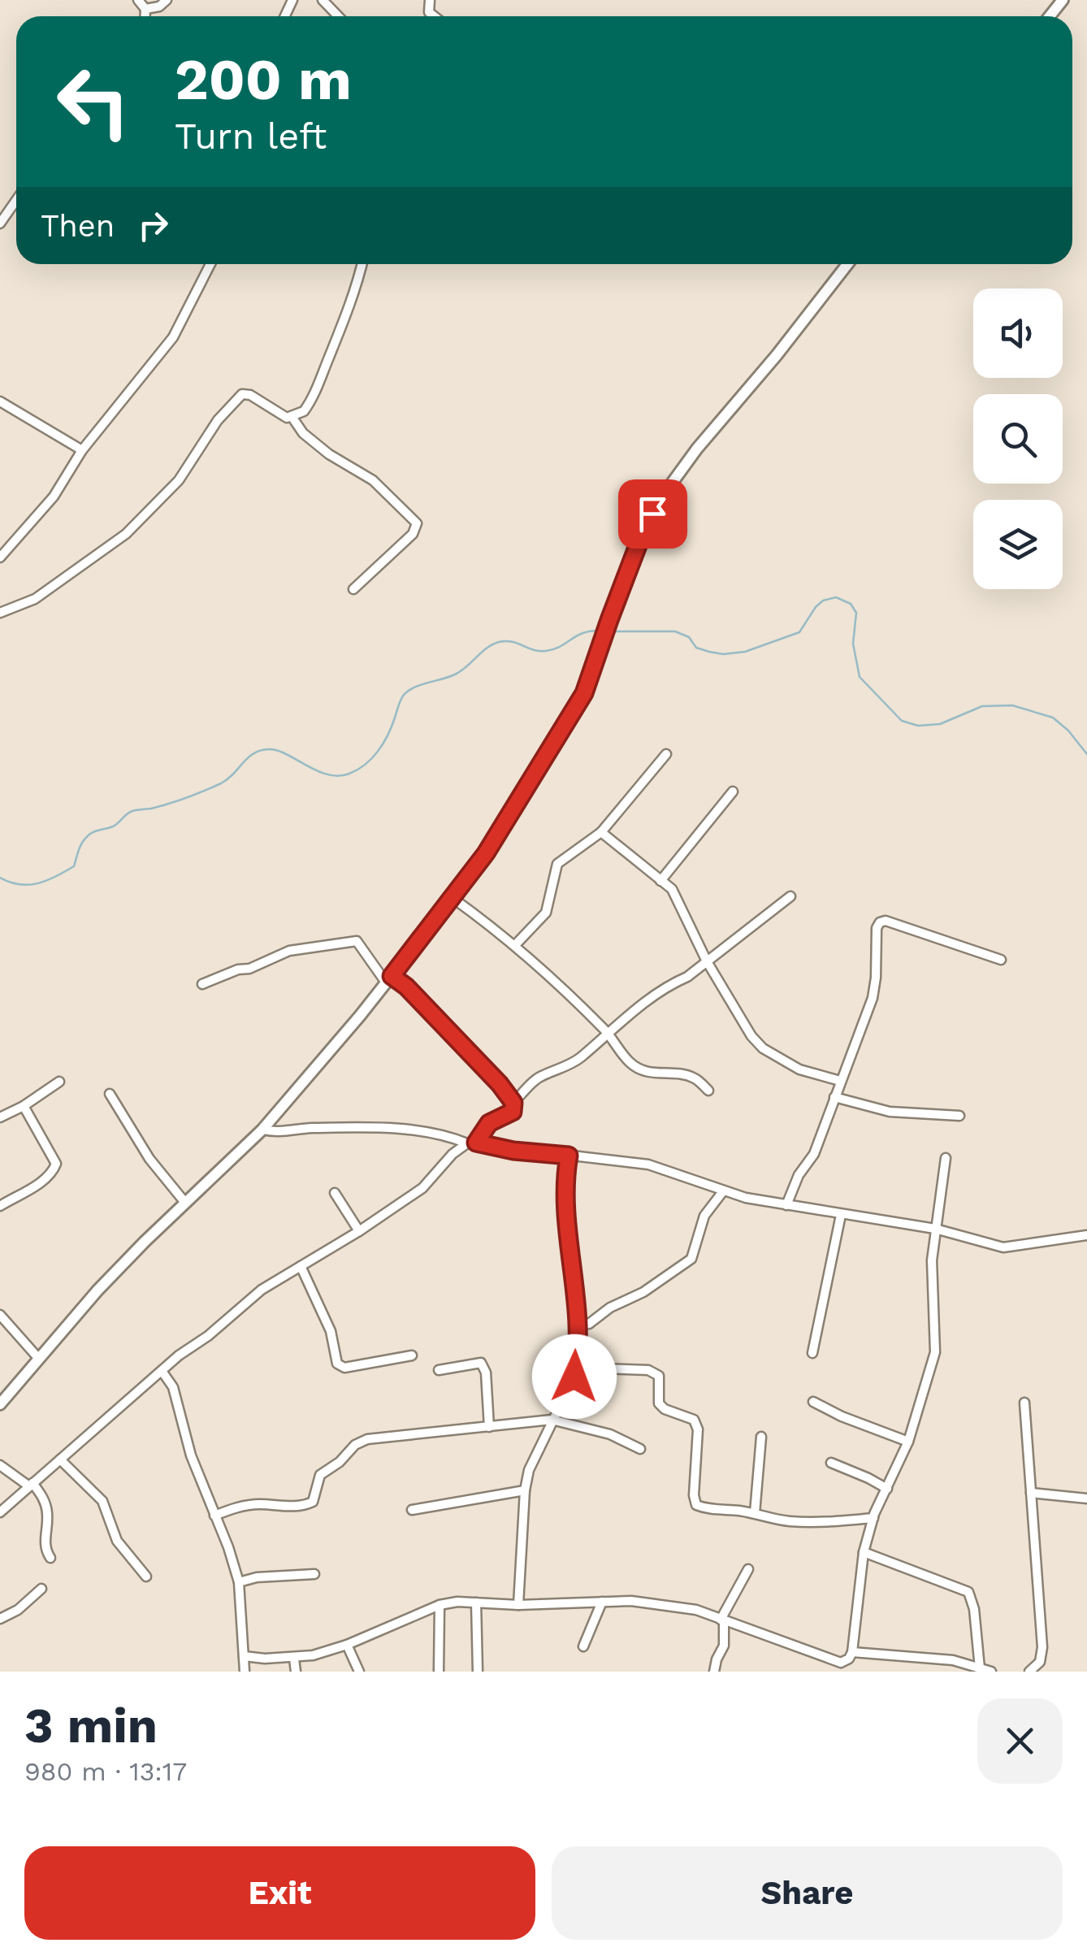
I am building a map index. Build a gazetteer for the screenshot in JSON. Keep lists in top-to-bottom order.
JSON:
{
  "page": {
    "turn": ["200 m", "Turn left"],
    "then": "Then",
    "heading": ["3 min", "980 m · 13:17"],
    "buttons": ["Exit", "Share"]
  }
}
